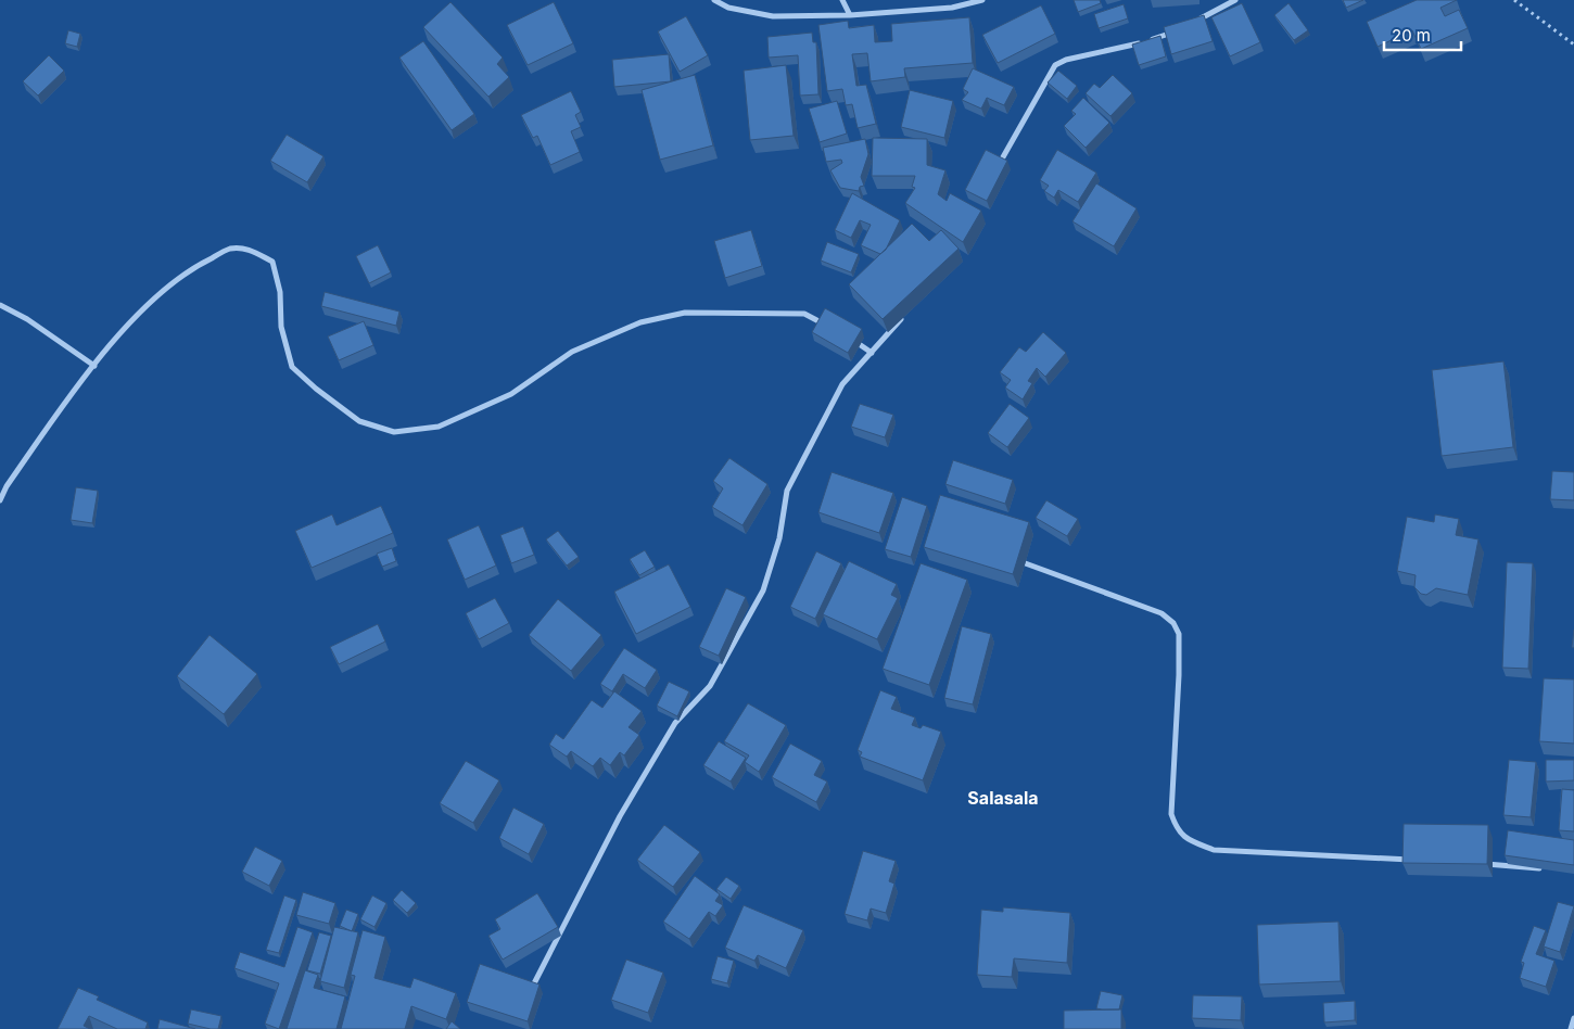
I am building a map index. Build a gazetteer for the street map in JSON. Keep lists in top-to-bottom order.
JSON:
{
  "districts": ["Salasala"],
  "scale_bar": "20 m"
}
